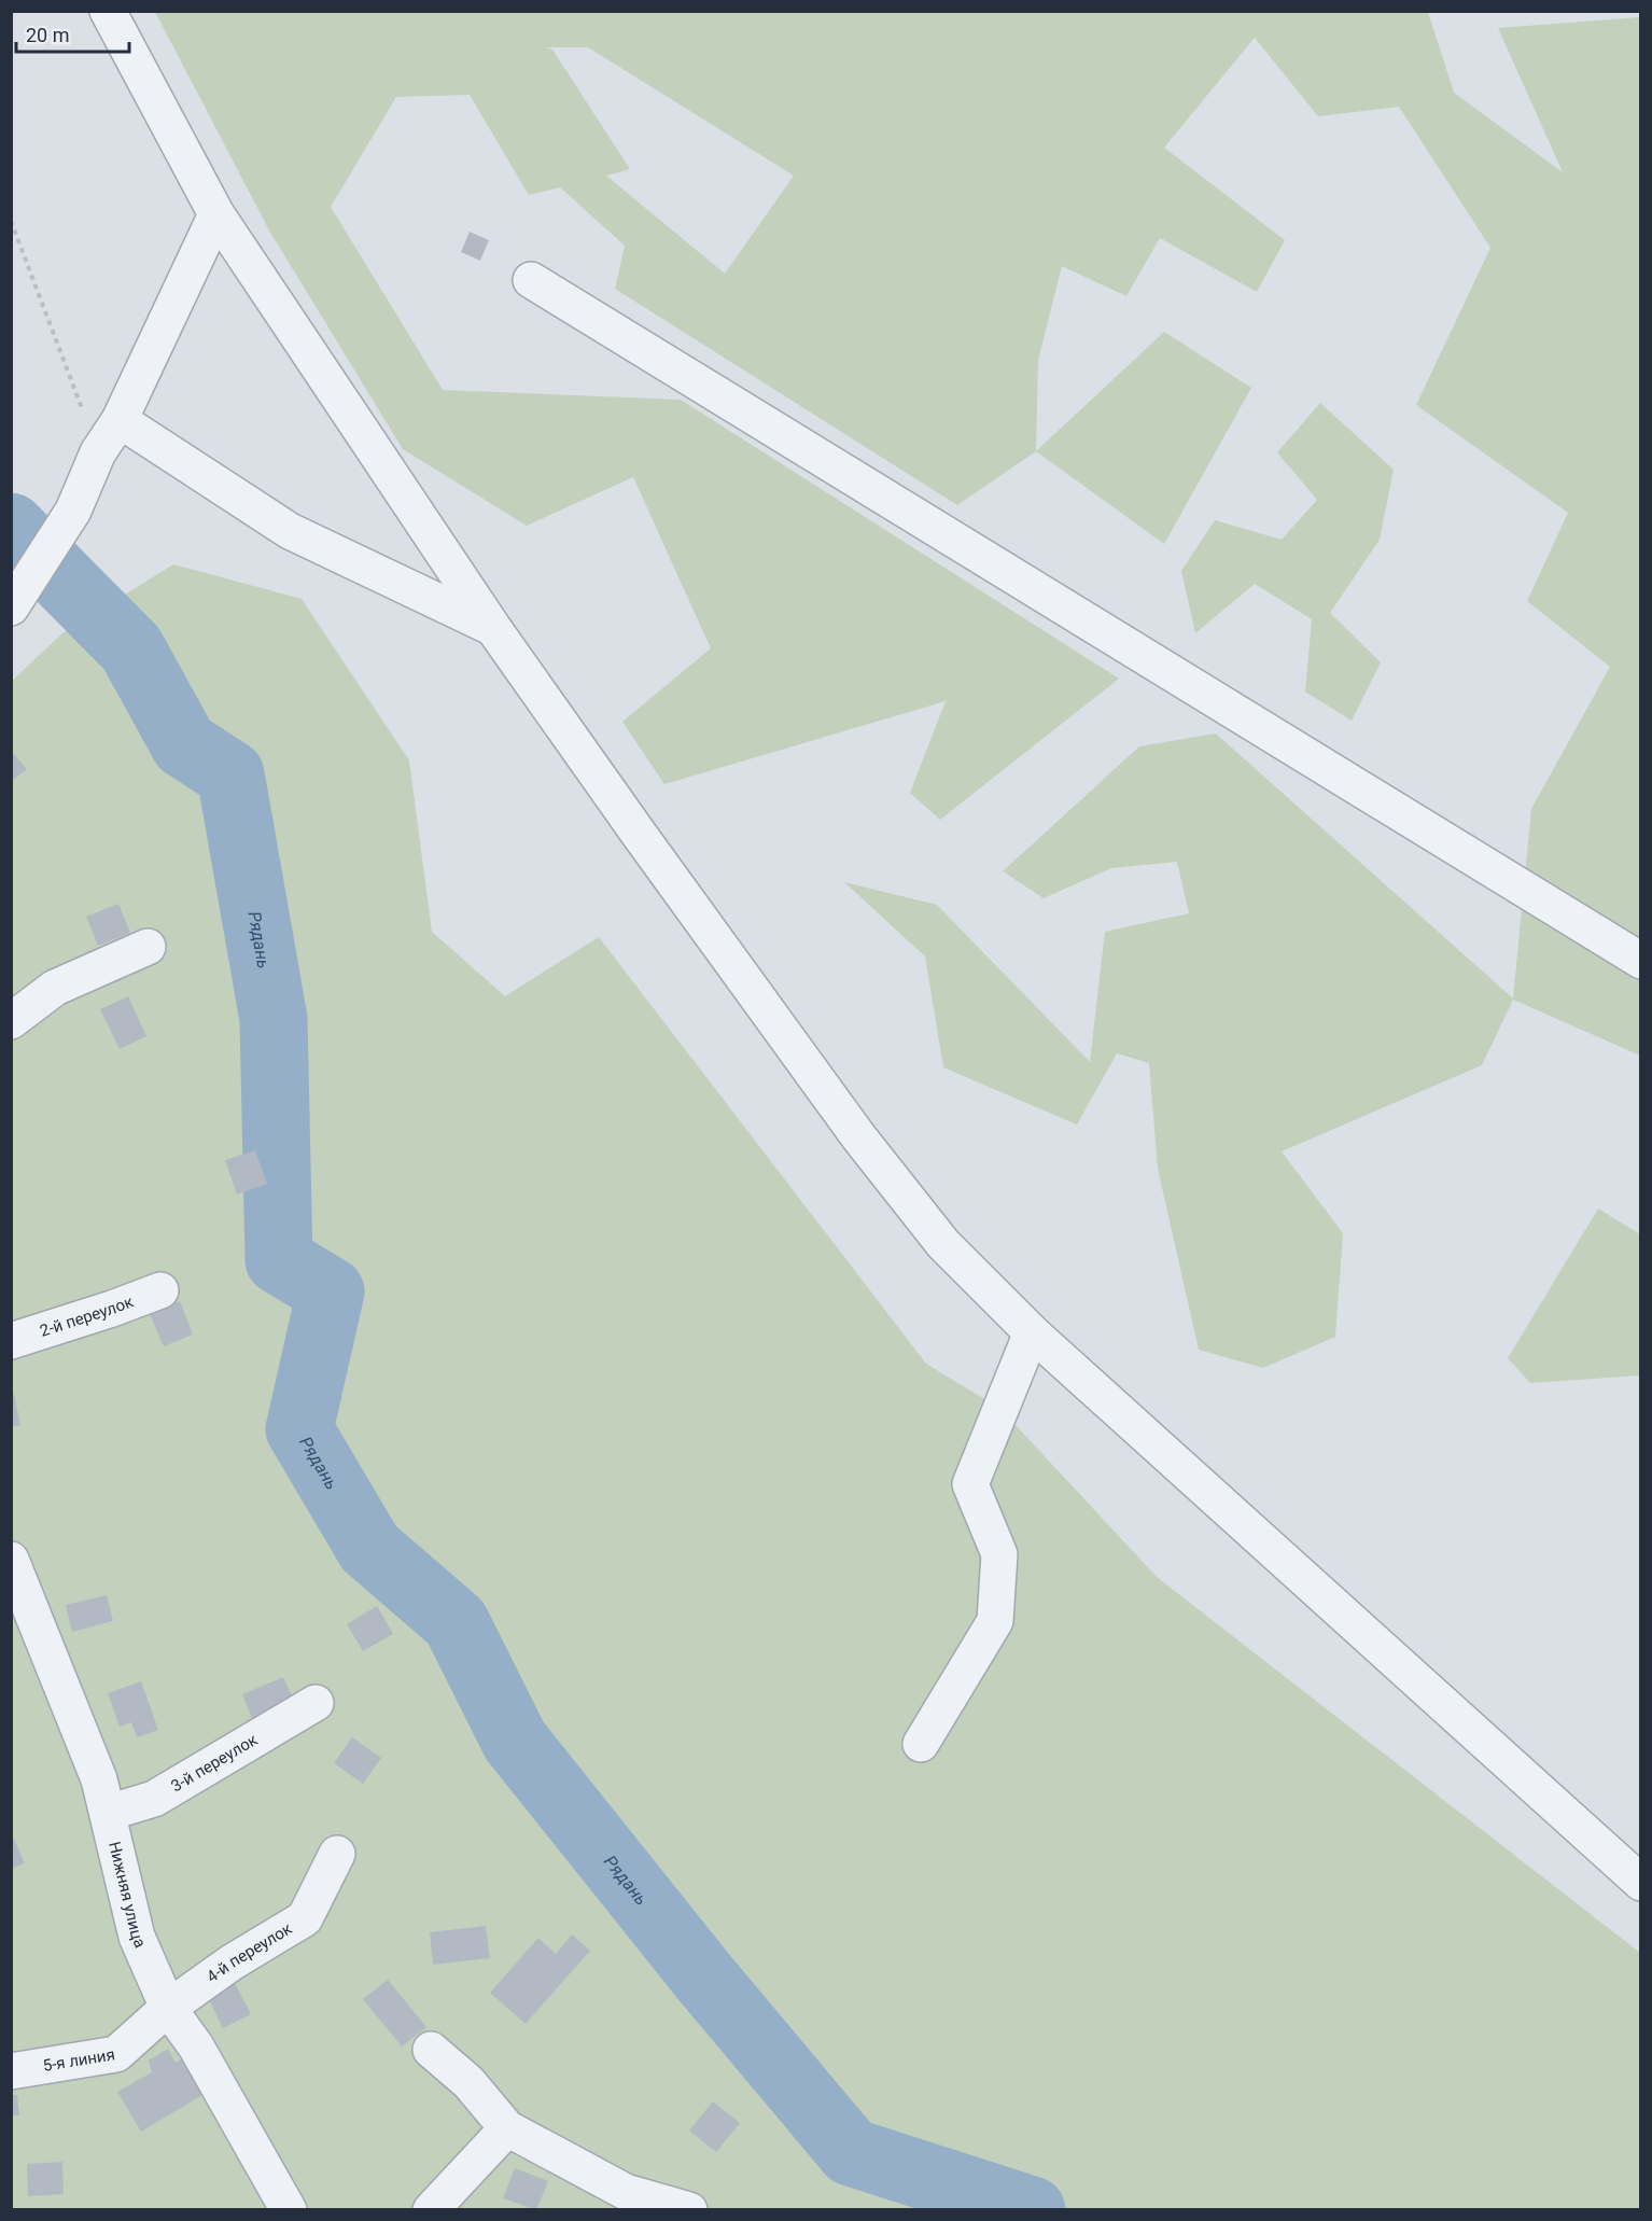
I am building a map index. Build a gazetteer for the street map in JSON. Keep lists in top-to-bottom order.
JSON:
{
  "streets": {
    "street": [
      "2-й переулок",
      "3-й переулок",
      "Нижняя улица",
      "4-й переулок",
      "5-я линия"
    ]
  },
  "crossings": [
    ["3-й переулок", "Нижняя улица"],
    ["Нижняя улица", "4-й переулок"],
    ["Нижняя улица", "5-я линия"],
    ["4-й переулок", "5-я линия"]
  ],
  "water": ["Рядань"],
  "scale_bar": "20 m"
}
